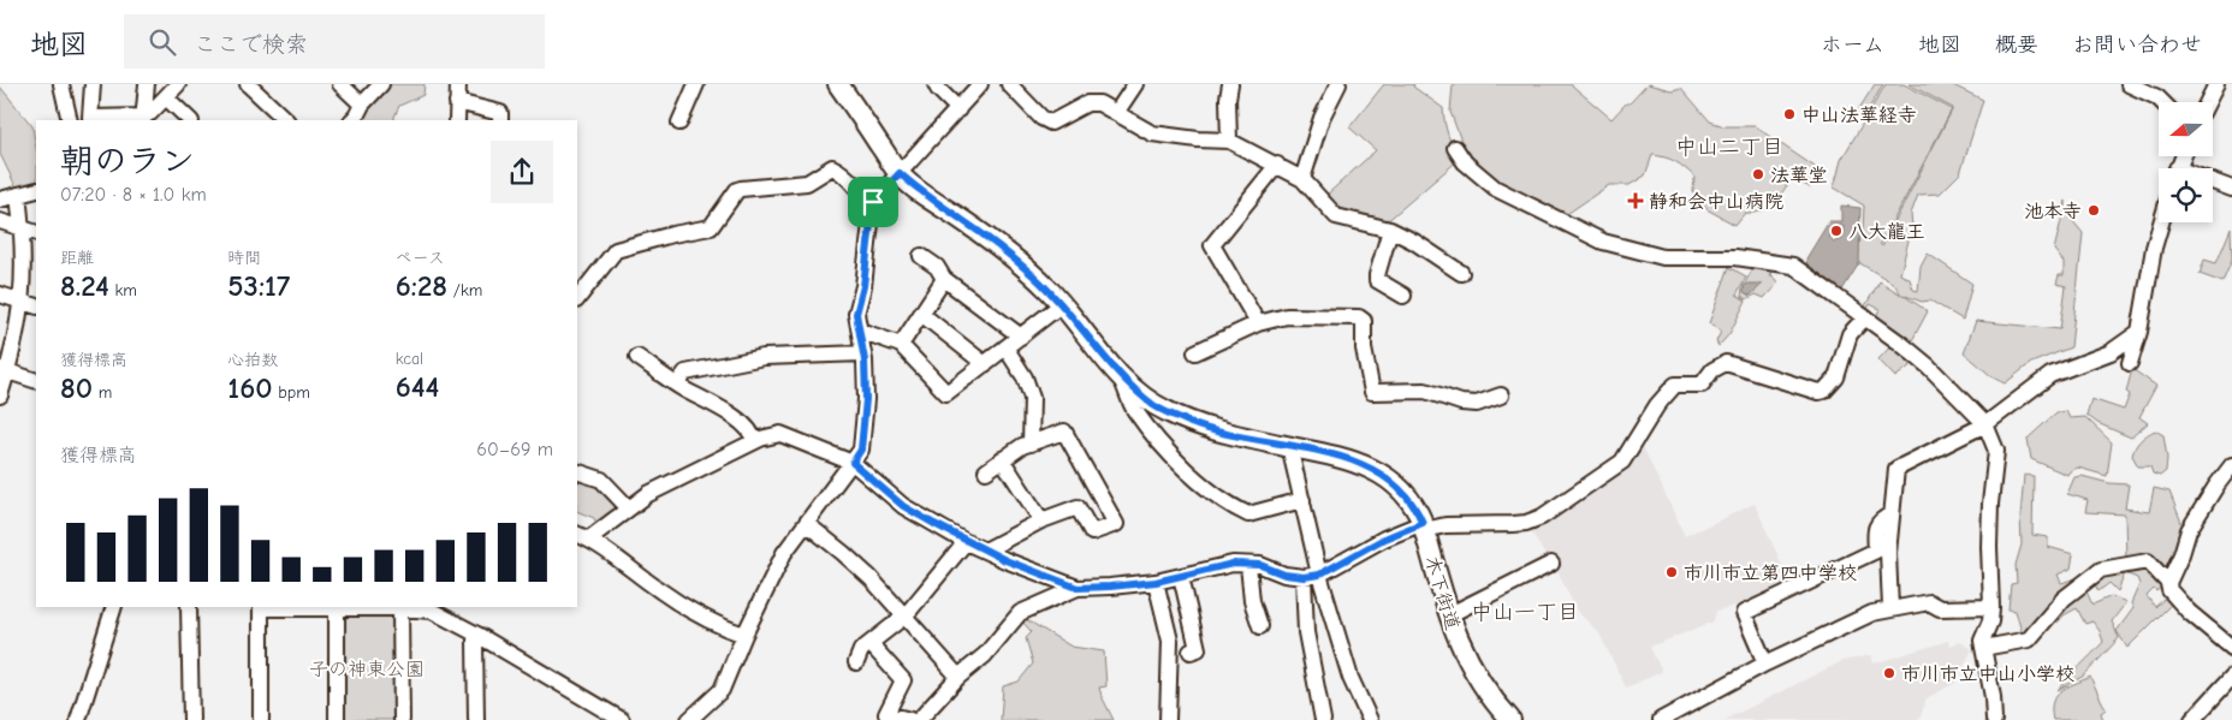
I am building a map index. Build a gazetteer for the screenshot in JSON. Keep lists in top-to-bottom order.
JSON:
{
  "streets": {
    "main road": ["木下街道"]
  },
  "districts": ["中山二丁目", "中山一丁目"],
  "parks": ["子の神東公園"],
  "places": {
    "other": [
      "中山法華経寺",
      "法華堂",
      "池本寺",
      "八大龍王",
      "市川市立第四中学校",
      "市川市立中山小学校"
    ],
    "health": ["静和会中山病院"]
  },
  "north": "left",
  "page": {
    "header": "地図",
    "search": "ここで検索",
    "nav": [
      "ホーム",
      "地図",
      "概要",
      "お問い合わせ"
    ],
    "heading": ["朝のラン", "07:20 · 8 × 1.0 km"],
    "stats": [
      ["距離", "8.24 km"],
      ["時間", "53:17"],
      ["ペース", "6:28 /km"],
      ["獲得標高", "80 m"],
      ["心拍数", "160 bpm"],
      ["kcal", "644"]
    ],
    "chart": ["獲得標高", "60–69 m"]
  }
}
